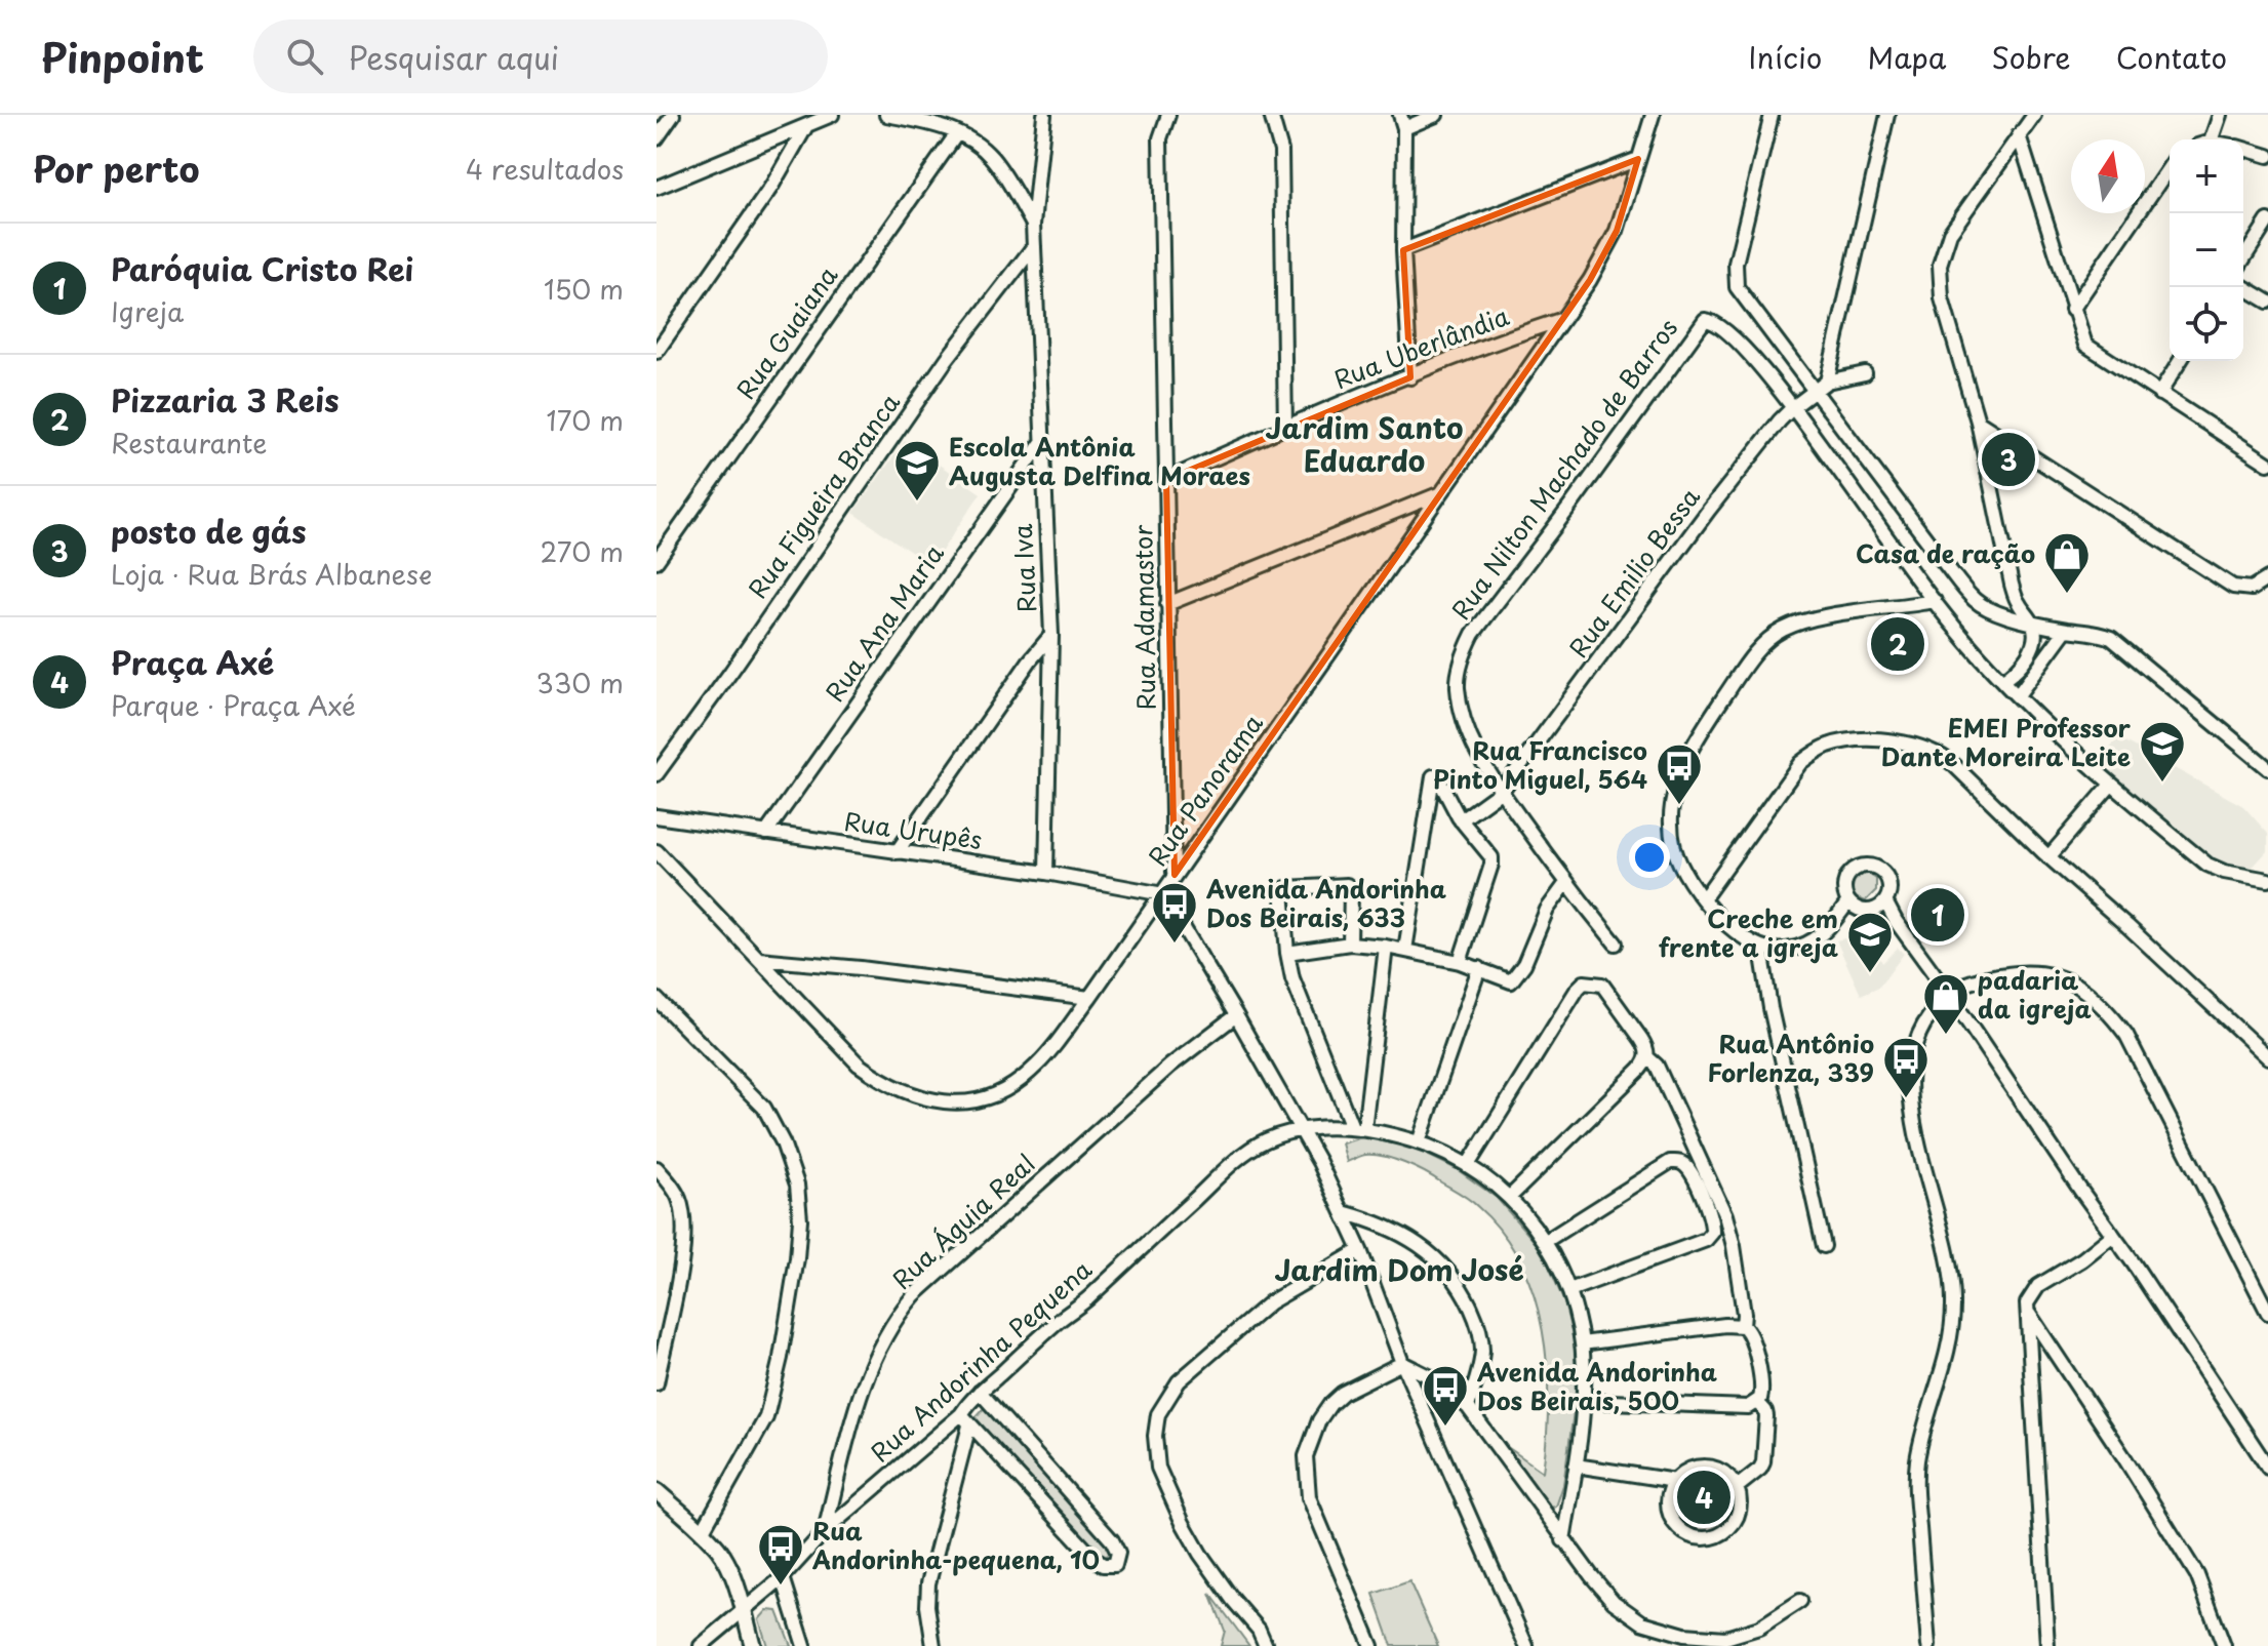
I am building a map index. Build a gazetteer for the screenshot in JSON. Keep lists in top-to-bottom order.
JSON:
{
  "streets": {
    "street": [
      "Rua Guaiana",
      "Rua Uberlândia",
      "Rua Nilton Machado de Barros",
      "Rua Figueira Branca",
      "Rua Iva",
      "Rua Emilio Bessa",
      "Rua Adamastor",
      "Rua Ana Maria",
      "Rua Panorama",
      "Rua Urupês",
      "Rua Águia Real",
      "Rua Andorinha Pequena"
    ]
  },
  "crossings": [
    ["Rua Uberlândia", "Rua Adamastor"],
    ["Rua Uberlândia", "Rua Panorama"],
    ["Rua Nilton Machado de Barros", "Rua Emilio Bessa"],
    ["Rua Figueira Branca", "Rua Iva"],
    ["Rua Iva", "Rua Ana Maria"],
    ["Rua Iva", "Rua Urupês"],
    ["Rua Adamastor", "Rua Panorama"],
    ["Rua Ana Maria", "Rua Urupês"],
    ["Rua Panorama", "Rua Urupês"],
    ["Rua Águia Real", "Rua Andorinha Pequena"]
  ],
  "districts": ["Jardim Santo Eduardo", "Jardim Dom José"],
  "places": {
    "school or university": ["Escola Antônia Augusta Delfina Moraes", "EMEI Professor Dante Moreira Leite", "Creche em frente a igreja"],
    "shop": ["Casa de ração", "padaria da igreja"],
    "bus stop": [
      "Rua Francisco Pinto Miguel, 564",
      "Avenida Andorinha Dos Beirais, 633",
      "Rua Antônio Forlenza, 339",
      "Avenida Andorinha Dos Beirais, 500",
      "Rua Andorinha-pequena, 10"
    ]
  },
  "north": "top",
  "page": {
    "header": "Pinpoint",
    "search": "Pesquisar aqui",
    "nav": [
      "Início",
      "Mapa",
      "Sobre",
      "Contato"
    ],
    "heading": ["Por perto", "4 resultados"],
    "map_buttons": ["+", "−"],
    "list": [
      {
        "mark": "1",
        "name": "Paróquia Cristo Rei",
        "note": "Igreja",
        "value": "150 m"
      },
      {
        "mark": "2",
        "name": "Pizzaria 3 Reis",
        "note": "Restaurante",
        "value": "170 m"
      },
      {
        "mark": "3",
        "name": "posto de gás",
        "note": "Loja · Rua Brás Albanese",
        "value": "270 m"
      },
      {
        "mark": "4",
        "name": "Praça Axé",
        "note": "Parque · Praça Axé",
        "value": "330 m"
      }
    ],
    "pins": [
      "3",
      "2",
      "1",
      "4"
    ]
  }
}
